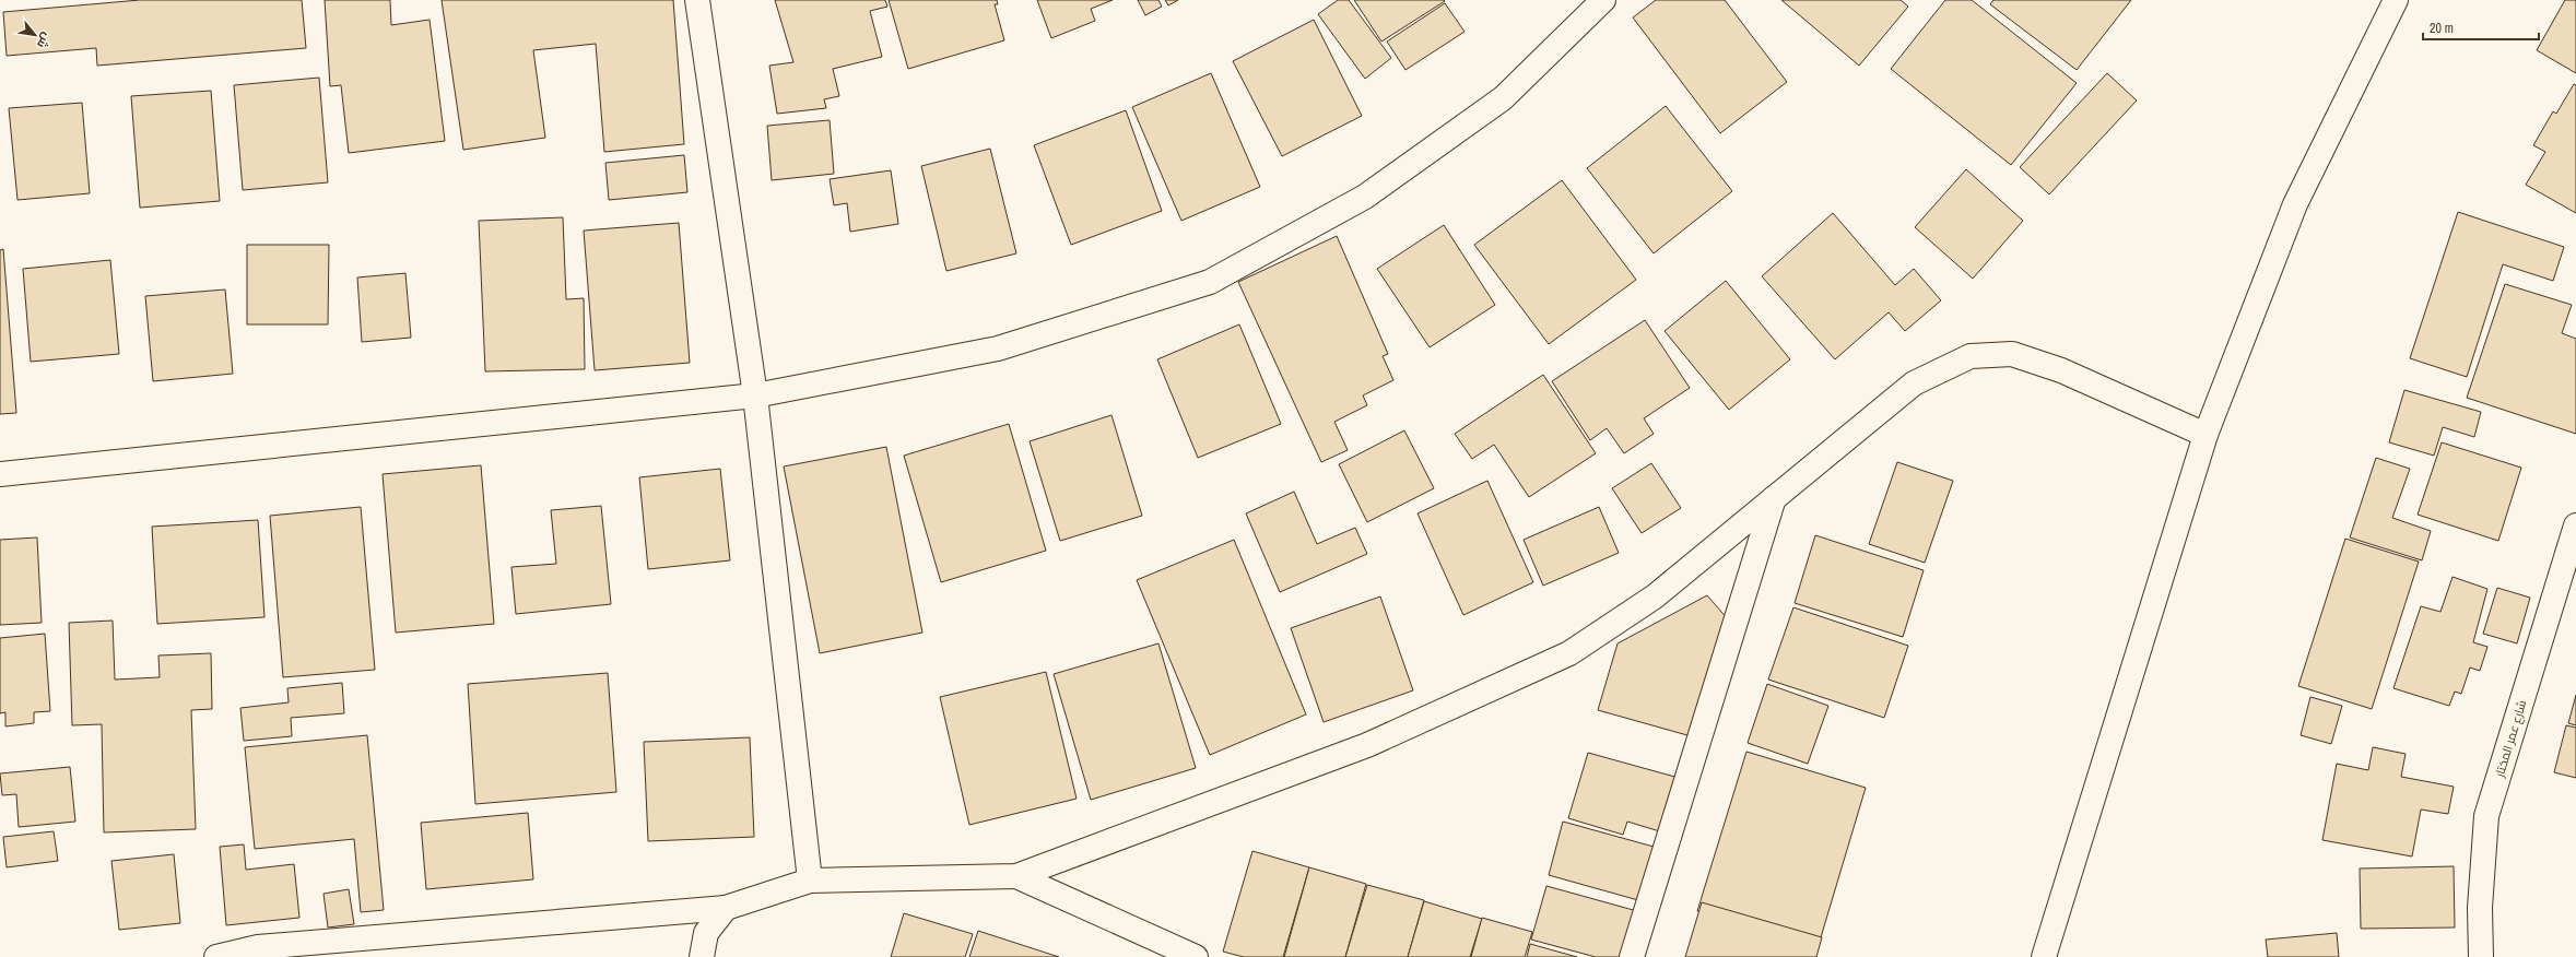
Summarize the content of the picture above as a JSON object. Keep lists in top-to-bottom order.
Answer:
{
  "streets": {
    "street": ["شارع عمر المختار"]
  },
  "scale_bar": "20 m",
  "north": "bottom right"
}
